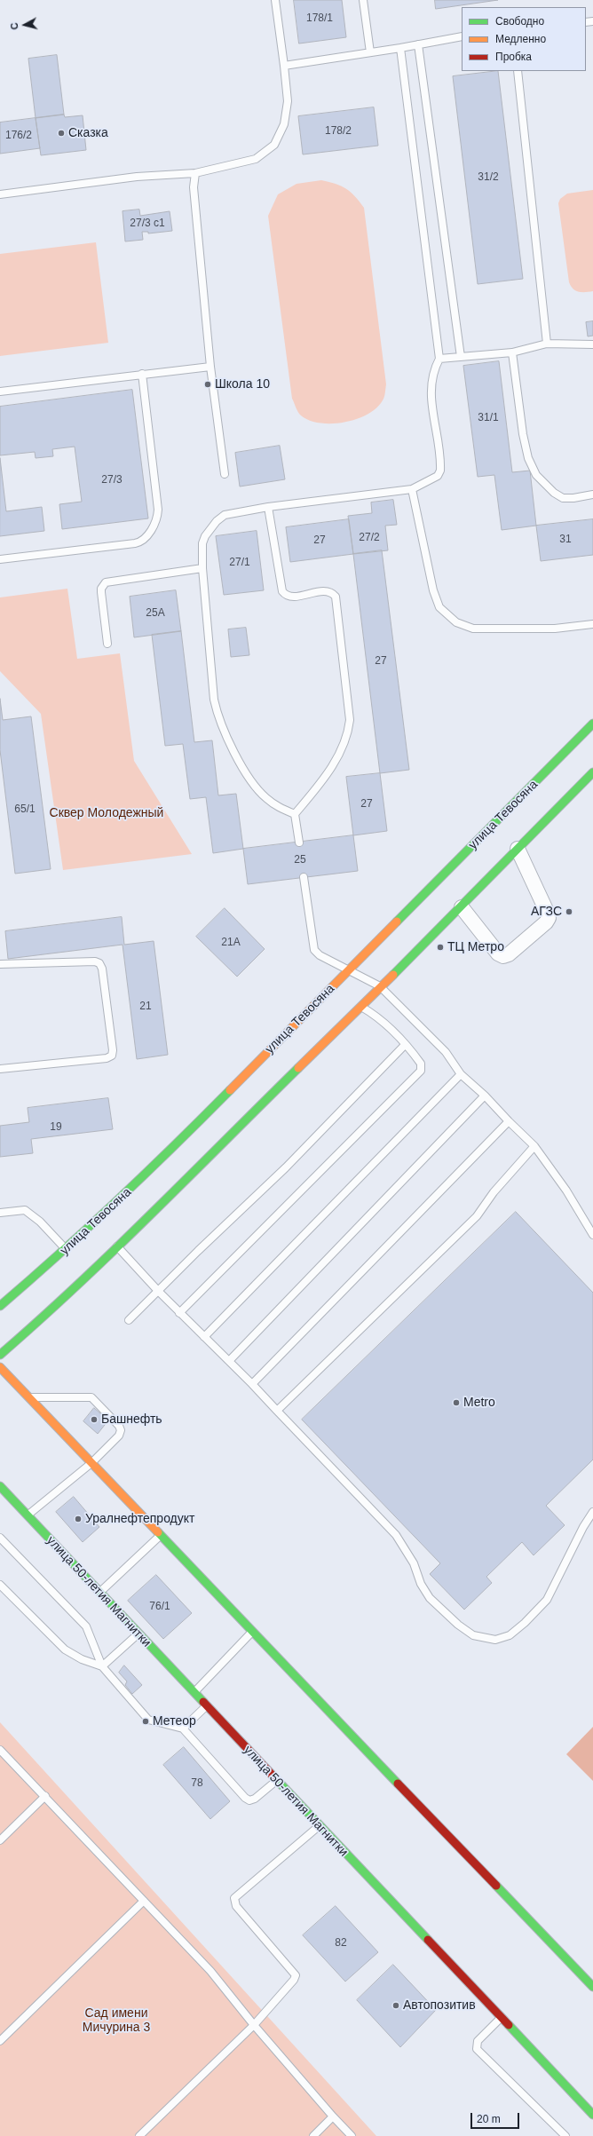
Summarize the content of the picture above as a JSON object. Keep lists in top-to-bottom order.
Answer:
{
  "streets": {
    "main road": ["улица Тевосяна", "улица 50-летия Магнитки"]
  },
  "parks": ["Сквер Молодежный", "Сад имени Мичурина 3"],
  "places": [
    "Сказка",
    "Школа 10",
    "АГЗС",
    "ТЦ Метро",
    "Metro",
    "Башнефть",
    "Уралнефтепродукт",
    "Метеор",
    "Автопозитив"
  ],
  "house_numbers": [
    "178/1",
    "178/2",
    "176/2",
    "31/2",
    "27/3 с1",
    "31/1",
    "27/3",
    "27/2",
    "31",
    "27",
    "27/1",
    "25А",
    "27",
    "27",
    "65/1",
    "25",
    "21А",
    "21",
    "19",
    "76/1",
    "78",
    "82"
  ],
  "legend": ["Свободно", "Медленно", "Пробка"],
  "scale_bar": "20 m",
  "north": "left"
}
